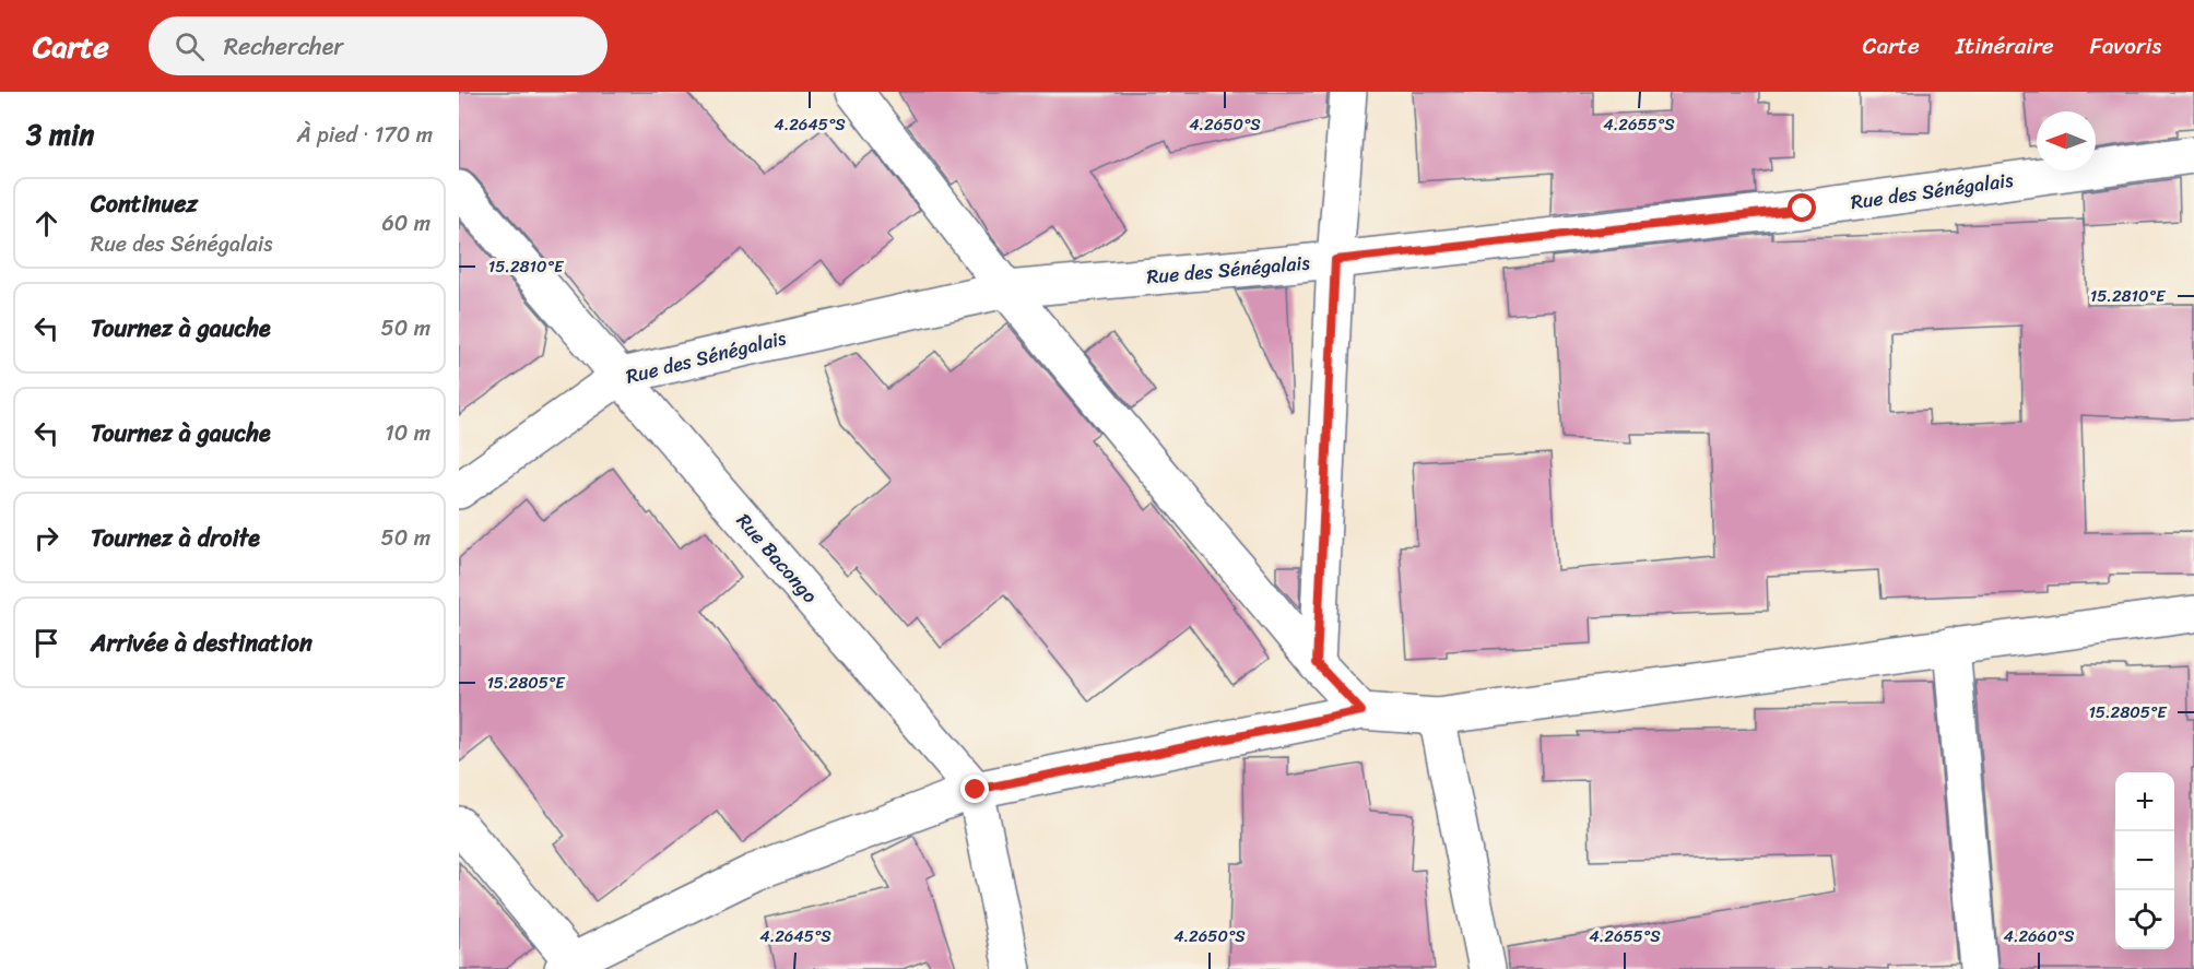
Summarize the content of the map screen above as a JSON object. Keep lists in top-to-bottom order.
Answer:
{
  "streets": {
    "street": ["Rue des Sénégalais", "Rue Bacongo"]
  },
  "crossings": [
    ["Rue des Sénégalais", "Rue Bacongo"]
  ],
  "north": "left",
  "page": {
    "header": "Carte",
    "search": "Rechercher",
    "nav": ["Carte", "Itinéraire", "Favoris"],
    "heading": ["3 min", "À pied · 170 m"],
    "list": [
      ["Continuez", "Rue des Sénégalais", "60 m"],
      ["Tournez à gauche", "50 m"],
      ["Tournez à gauche", "10 m"],
      ["Tournez à droite", "50 m"],
      "Arrivée à destination"
    ],
    "map_buttons": ["+", "−"]
  },
  "coordinates": [
    "4.2645°S",
    "4.2650°S",
    "4.2655°S",
    "15.2810°E",
    "15.2805°E",
    "4.2660°S"
  ]
}
